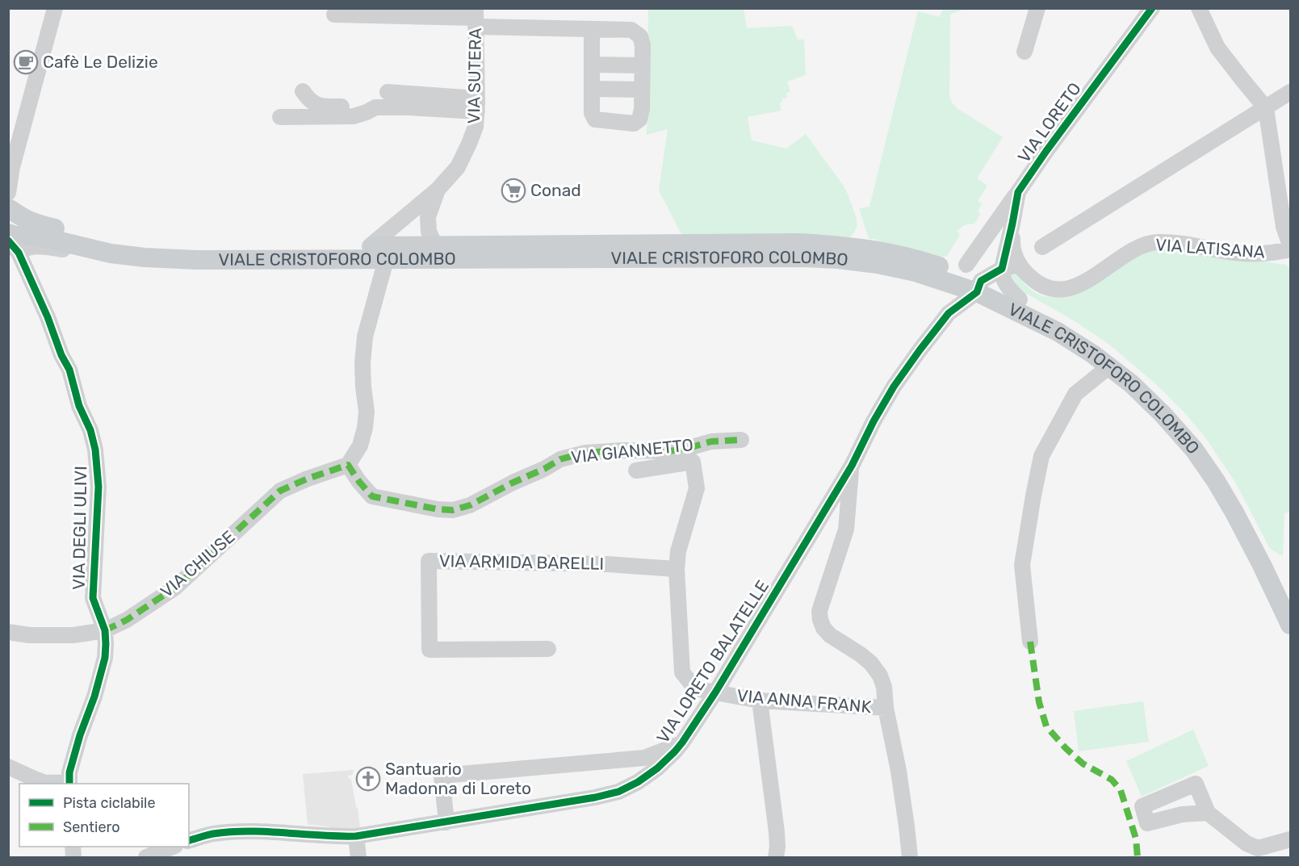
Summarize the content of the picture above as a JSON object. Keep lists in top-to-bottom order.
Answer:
{
  "streets": {
    "main road": ["VIALE CRISTOFORO COLOMBO"],
    "street": [
      "VIA SUTERA",
      "VIA LORETO",
      "VIA LATISANA",
      "VIA GIANNETTO",
      "VIA DEGLI ULIVI",
      "VIA ARMIDA BARELLI",
      "VIA CHIUSE",
      "VIA LORETO BALATELLE",
      "VIA ANNA FRANK"
    ]
  },
  "crossings": [
    ["VIA LORETO", "VIA LATISANA"],
    ["VIA LORETO", "VIA LORETO BALATELLE"],
    ["VIALE CRISTOFORO COLOMBO", "VIA DEGLI ULIVI"],
    ["VIALE CRISTOFORO COLOMBO", "VIA LORETO BALATELLE"],
    ["VIA GIANNETTO", "VIA CHIUSE"],
    ["VIA GIANNETTO", "VIA ANNA FRANK"],
    ["VIA DEGLI ULIVI", "VIA CHIUSE"],
    ["VIA ARMIDA BARELLI", "VIA ANNA FRANK"],
    ["VIA LORETO BALATELLE", "VIA ANNA FRANK"]
  ],
  "places": {
    "cafe": ["Cafè Le Delizie"],
    "supermarket": ["Conad"],
    "church": ["Santuario Madonna di Loreto"]
  },
  "legend": ["Pista ciclabile", "Sentiero"]
}
